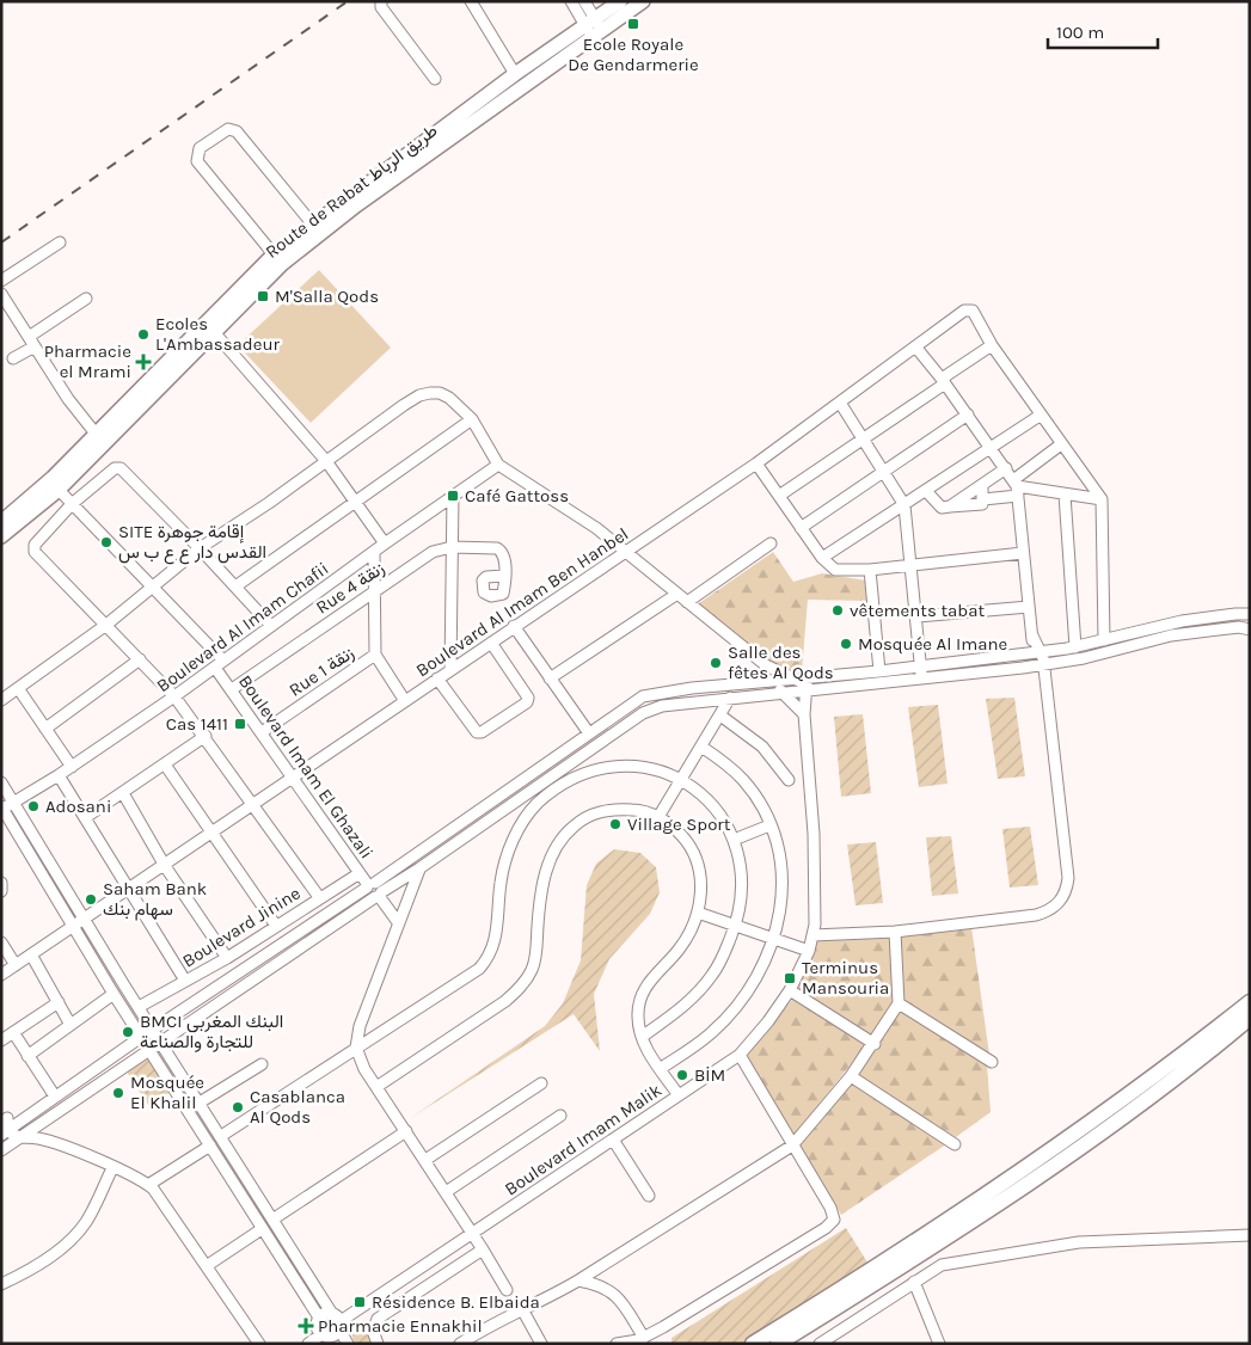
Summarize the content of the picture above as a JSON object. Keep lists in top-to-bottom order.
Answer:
{
  "streets": {
    "main road": ["Route de Rabat طريق الرباط"],
    "street": [
      "Rue 4 زنقة",
      "Boulevard Al Imam Ben Hanbel",
      "Boulevard Al Imam Chafii",
      "Rue 1 زنقة",
      "Boulevard Imam El Ghazali",
      "Boulevard Jinine",
      "Boulevard Imam Malik"
    ]
  },
  "crossings": [
    ["Route de Rabat طريق الرباط", "Boulevard Imam El Ghazali"],
    ["Rue 4 زنقة", "Rue 1 زنقة"],
    ["Rue 4 زنقة", "Boulevard Imam El Ghazali"],
    ["Boulevard Al Imam Ben Hanbel", "Boulevard Imam El Ghazali"],
    ["Boulevard Al Imam Chafii", "Rue 1 زنقة"],
    ["Boulevard Al Imam Chafii", "Boulevard Imam El Ghazali"],
    ["Rue 1 زنقة", "Boulevard Imam El Ghazali"],
    ["Boulevard Imam El Ghazali", "Boulevard Jinine"]
  ],
  "places": {
    "transit": [
      "Ecole Royale De Gendarmerie",
      "M'Salla Qods",
      "Café Gattoss",
      "Cas 1411",
      "Terminus Mansouria",
      "Résidence B. Elbaida"
    ],
    "other": [
      "Ecoles L'Ambassadeur",
      "SITE إقامة جوهرة القدس دار ع ع ب س",
      "vêtements tabat",
      "Mosquée Al Imane",
      "Salle des fêtes Al Qods",
      "Adosani",
      "Village Sport",
      "Saham Bank سهام بنك",
      "BMCI البنك المغربي للتجارة والصناعة",
      "BİM",
      "Mosquée El Khalil",
      "Casablanca Al Qods"
    ],
    "health": ["Pharmacie el Mrami", "Pharmacie Ennakhil"]
  },
  "scale_bar": "100 m"
}
